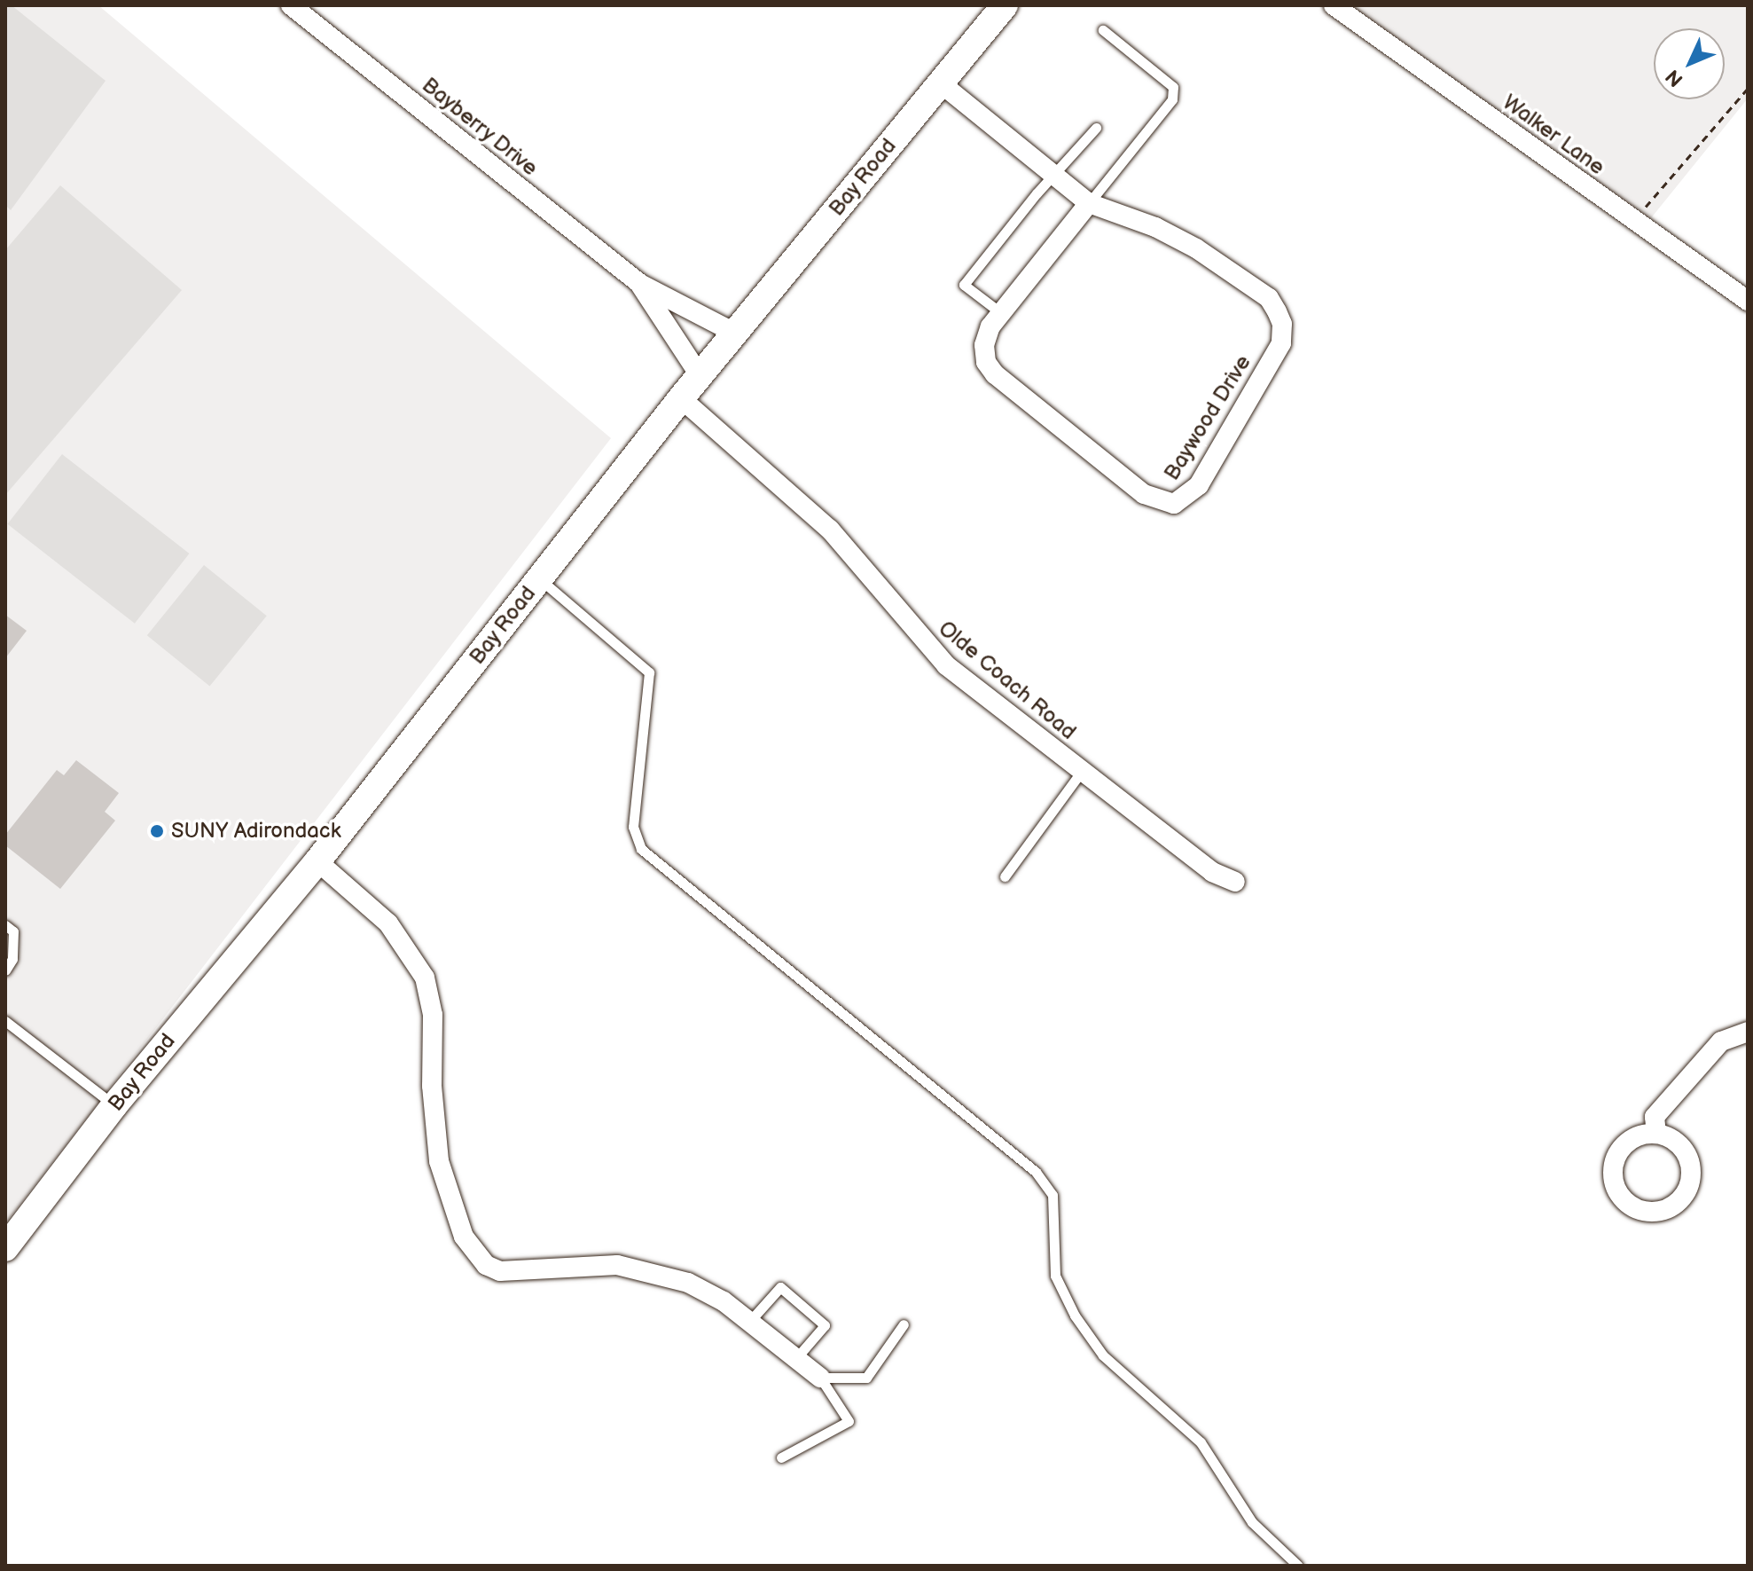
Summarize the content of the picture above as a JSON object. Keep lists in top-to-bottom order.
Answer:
{
  "streets": {
    "street": [
      "Bayberry Drive",
      "Walker Lane",
      "Bay Road",
      "Baywood Drive",
      "Olde Coach Road"
    ]
  },
  "crossings": [
    ["Bayberry Drive", "Bay Road"],
    ["Bay Road", "Baywood Drive"],
    ["Bay Road", "Olde Coach Road"]
  ],
  "places": ["SUNY Adirondack"],
  "north": "bottom left"
}
